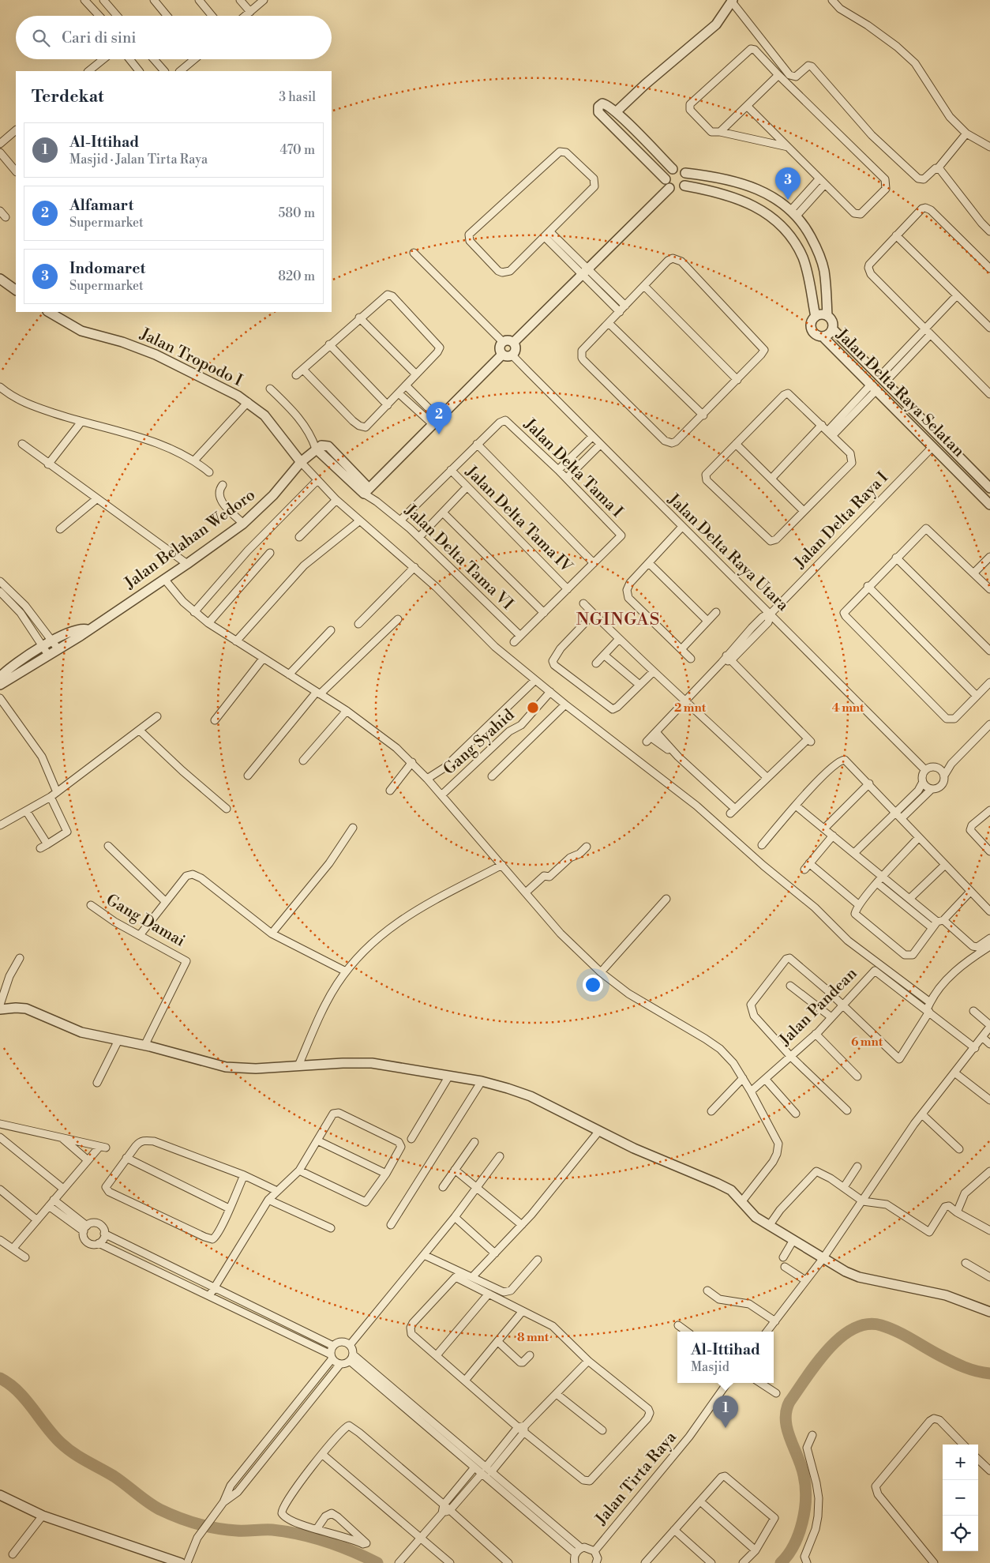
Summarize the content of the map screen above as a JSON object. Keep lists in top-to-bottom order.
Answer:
{
  "streets": {
    "street": [
      "Jalan Tropodo I",
      "Jalan Delta Raya Selatan",
      "Jalan Delta Tama I",
      "Jalan Delta Tama IV",
      "Jalan Delta Raya I",
      "Jalan Belahan Wedoro",
      "Jalan Delta Raya Utara",
      "Jalan Delta Tama VI",
      "Gang Syahid",
      "Gang Damai",
      "Jalan Pandean",
      "Jalan Tirta Raya"
    ]
  },
  "crossings": [
    ["Jalan Tropodo I", "Jalan Belahan Wedoro"],
    ["Jalan Delta Raya Selatan", "Jalan Delta Raya I"],
    ["Jalan Delta Raya I", "Jalan Delta Raya Utara"]
  ],
  "districts": ["NGINGAS"],
  "page": {
    "search": "Cari di sini",
    "heading": ["Terdekat", "3 hasil"],
    "list": [
      {
        "mark": "1",
        "name": "Al-Ittihad",
        "note": "Masjid · Jalan Tirta Raya",
        "value": "470 m"
      },
      {
        "mark": "2",
        "name": "Alfamart",
        "note": "Supermarket",
        "value": "580 m"
      },
      {
        "mark": "3",
        "name": "Indomaret",
        "note": "Supermarket",
        "value": "820 m"
      }
    ],
    "pins": ["3", "2", "1"],
    "popup": ["Al-Ittihad", "Masjid"],
    "map_buttons": ["+", "−"]
  },
  "rings": [
    "2 mnt",
    "4 mnt",
    "6 mnt",
    "8 mnt"
  ]
}
